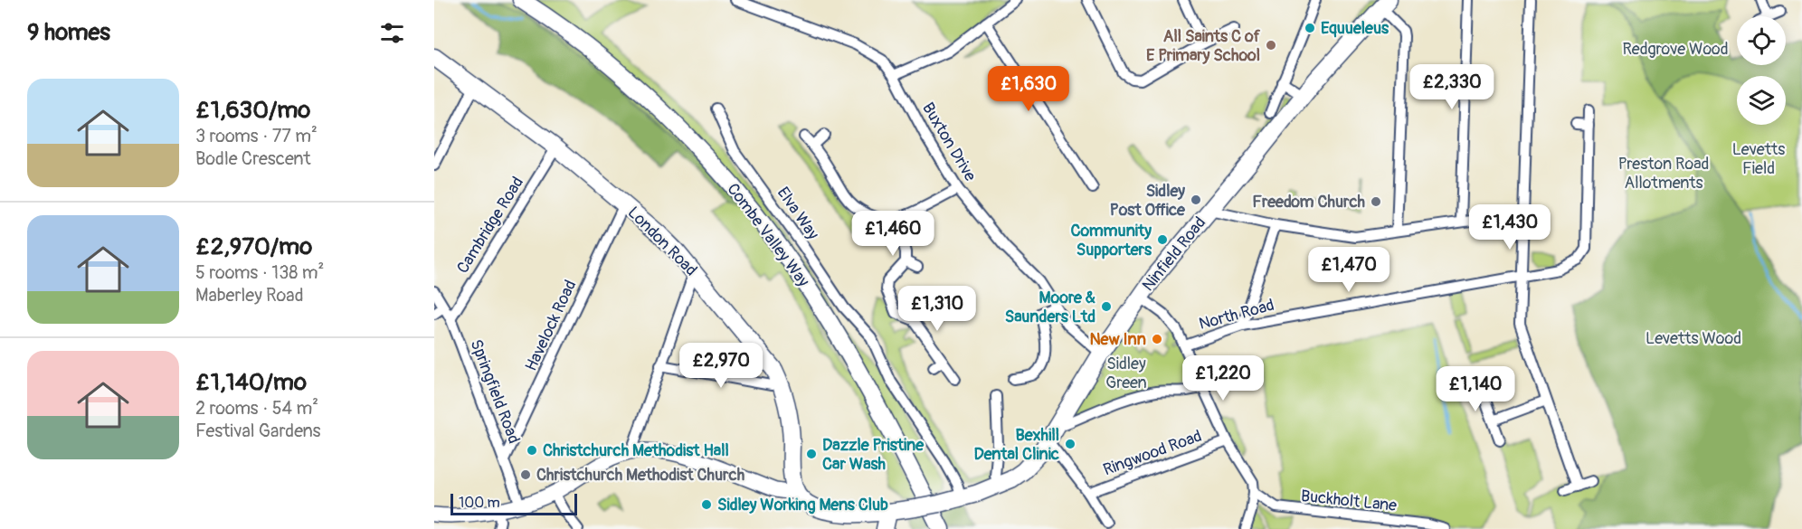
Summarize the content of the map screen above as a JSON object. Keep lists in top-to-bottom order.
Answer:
{
  "streets": {
    "main road": ["Combe Valley Way", "London Road", "Ninfield Road"],
    "street": [
      "Buxton Drive",
      "Elva Way",
      "Cambridge Road",
      "North Road",
      "Havelock Road",
      "Springfield Road",
      "Ringwood Road",
      "Buckholt Lane"
    ]
  },
  "crossings": [
    ["Buxton Drive", "Ninfield Road"],
    ["Elva Way", "Ninfield Road"],
    ["Cambridge Road", "London Road"],
    ["Cambridge Road", "Springfield Road"],
    ["London Road", "Ninfield Road"],
    ["London Road", "Havelock Road"],
    ["Havelock Road", "Springfield Road"]
  ],
  "parks": [
    "Redgrove Wood",
    "Levetts Field",
    "Preston Road Allotments",
    "Levetts Wood",
    "Sidley Green"
  ],
  "places": [
    "Equueleus",
    "All Saints C of E Primary School",
    "Sidley Post Office",
    "Freedom Church",
    "Community Supporters",
    "Moore & Saunders Ltd",
    "New Inn",
    "Bexhill Dental Clinic",
    "Christchurch Methodist Hall",
    "Dazzle Pristine Car Wash",
    "Christchurch Methodist Church",
    "Sidley Working Mens Club"
  ],
  "scale_bar": "100 m",
  "page": {
    "heading": "9 homes",
    "price": [
      "£2,330",
      "£1,630",
      "£1,430",
      "£1,460",
      "£1,470",
      "£1,310",
      "£2,970",
      "£1,220",
      "£1,140"
    ],
    "list": [
      {
        "name": "£1,630/mo",
        "note": "3 rooms · 77 m² · Bodle Crescent"
      },
      {
        "name": "£2,970/mo",
        "note": "5 rooms · 138 m² · Maberley Road"
      },
      {
        "name": "£1,140/mo",
        "note": "2 rooms · 54 m² · Festival Gardens"
      }
    ],
    "scale": "100 m"
  }
}
